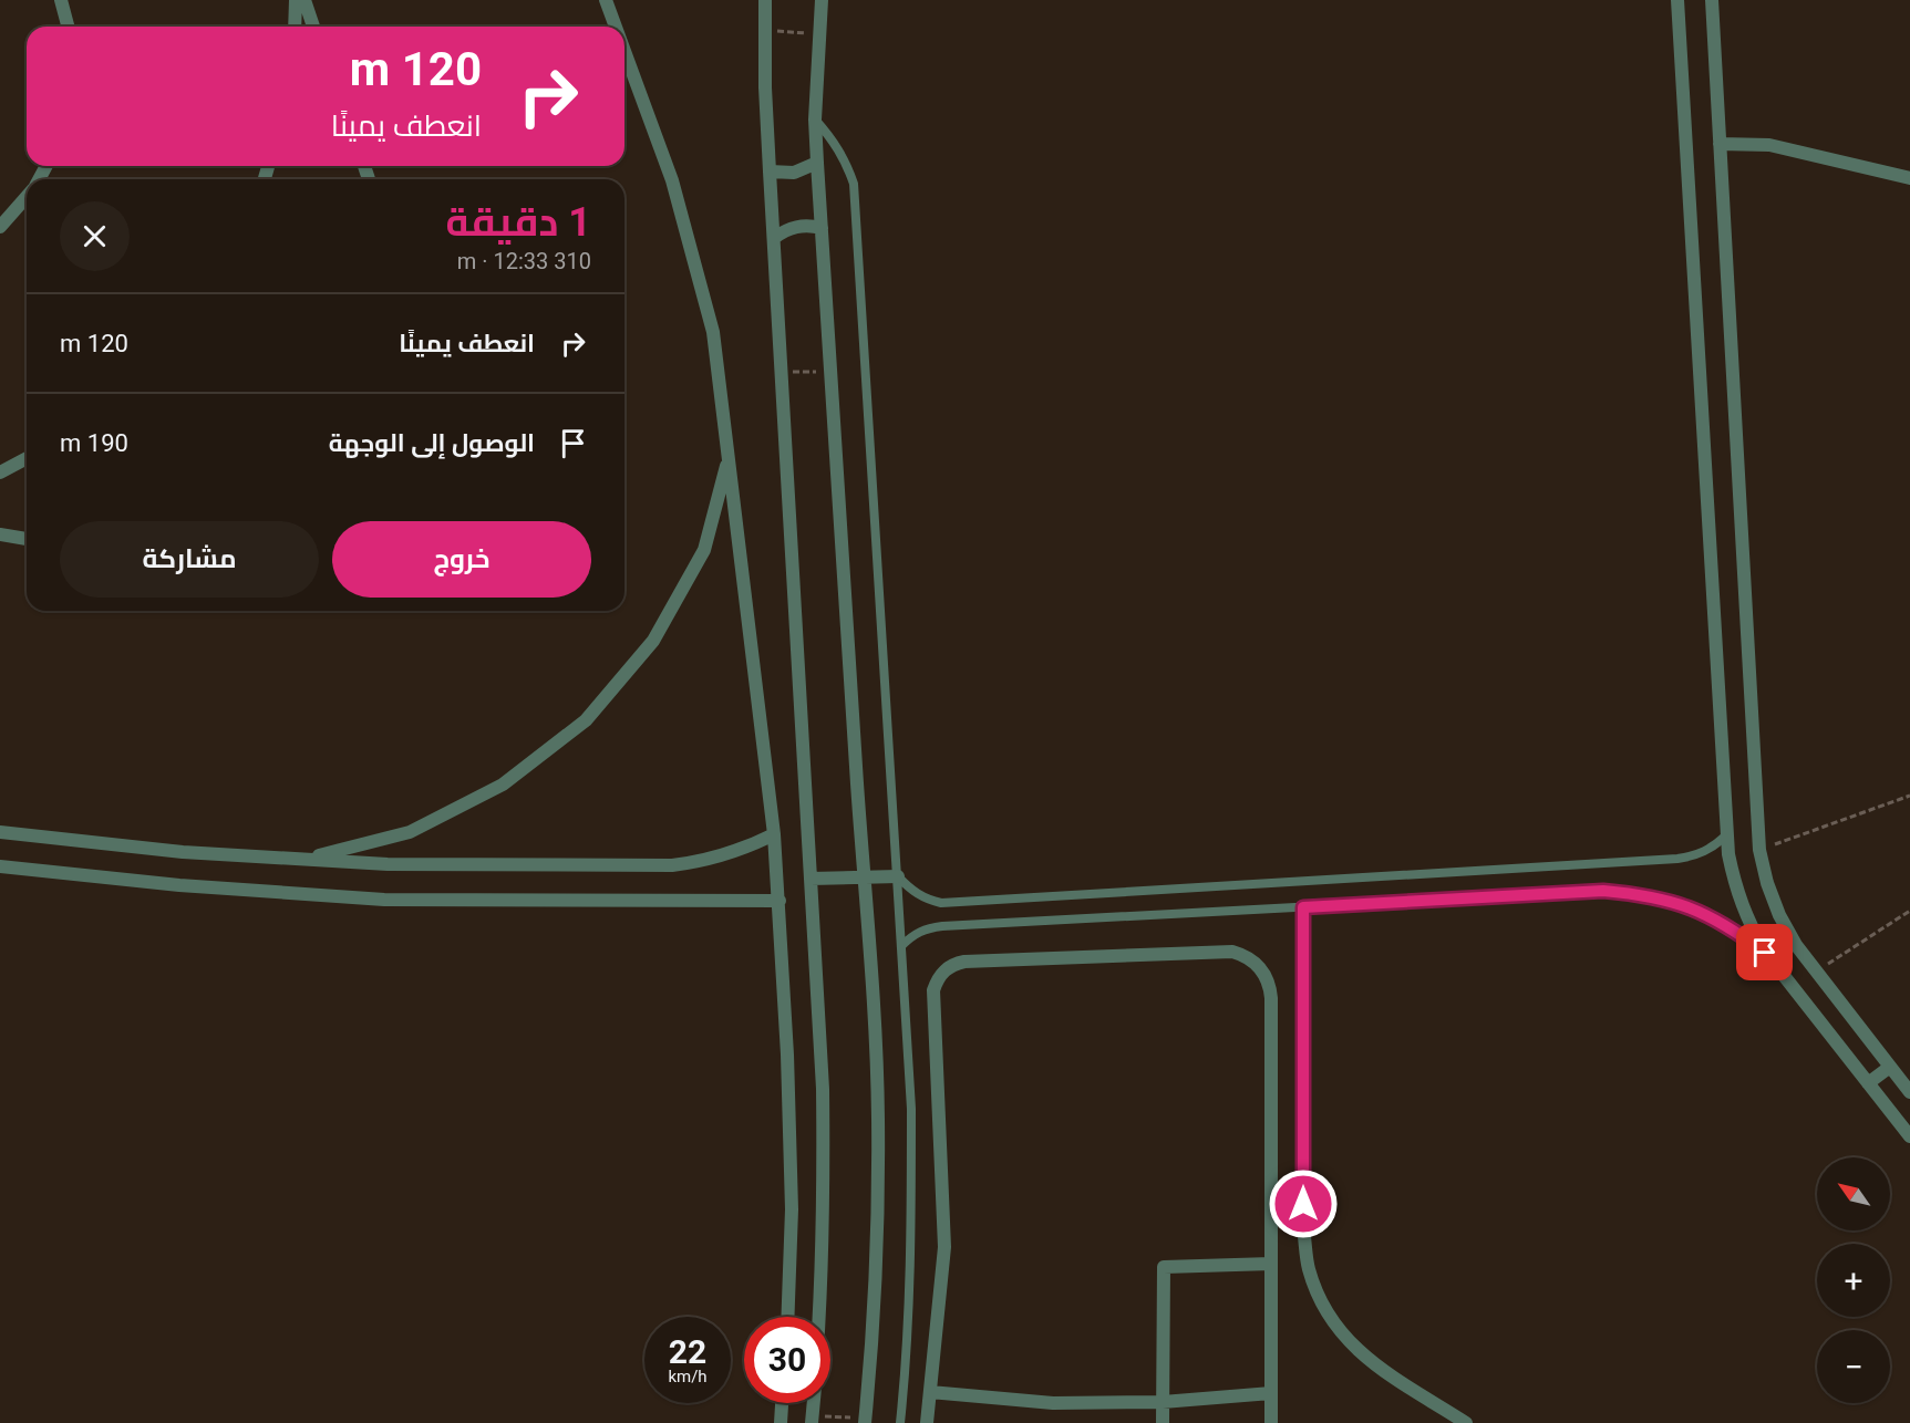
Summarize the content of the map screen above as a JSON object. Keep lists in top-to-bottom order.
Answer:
{
  "north": "top left",
  "page": {
    "turn": ["120 m", "انعطف يمينًا"],
    "heading": ["1 دقيقة", "310 m · 12:33"],
    "list": [
      {
        "name": "انعطف يمينًا",
        "value": "120 m"
      },
      {
        "name": "الوصول إلى الوجهة",
        "value": "190 m"
      }
    ],
    "buttons": ["خروج", "مشاركة"],
    "map_buttons": ["+", "−"],
    "speed": "22 km/h",
    "limit": "30"
  }
}
